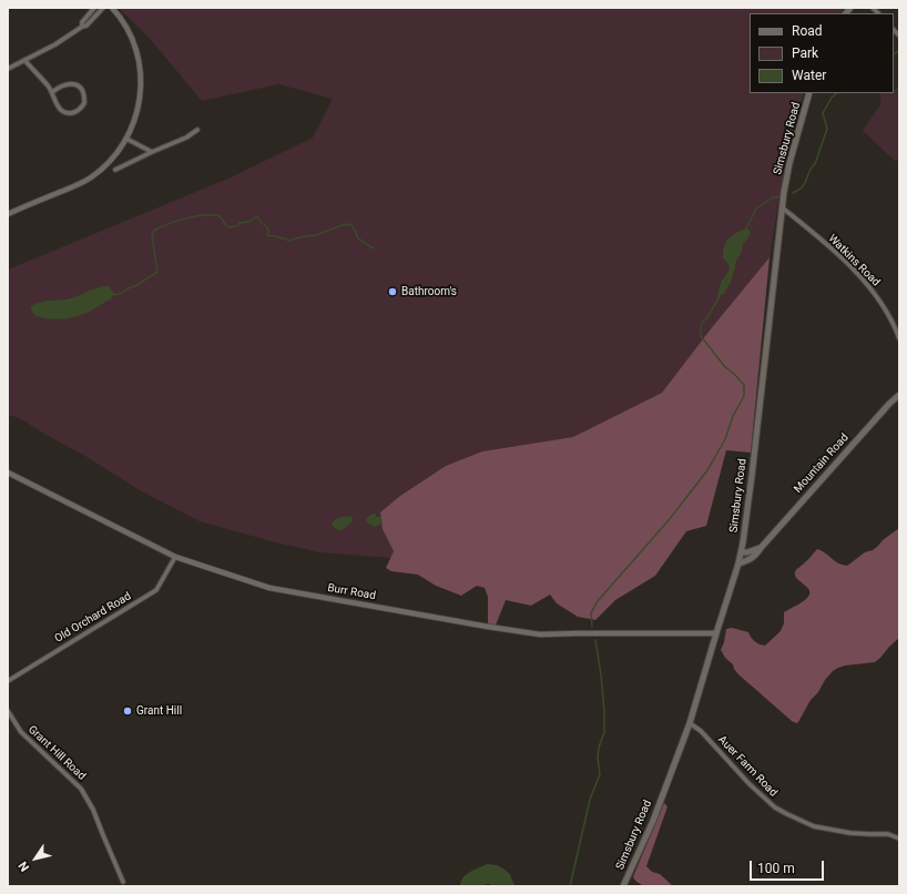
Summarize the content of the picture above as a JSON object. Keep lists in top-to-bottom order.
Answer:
{
  "streets": {
    "main road": ["Simsbury Road", "Mountain Road"],
    "street": [
      "Watkins Road",
      "Burr Road",
      "Old Orchard Road",
      "Grant Hill Road",
      "Auer Farm Road"
    ]
  },
  "crossings": [
    ["Simsbury Road", "Watkins Road"],
    ["Simsbury Road", "Mountain Road"],
    ["Simsbury Road", "Burr Road"],
    ["Simsbury Road", "Auer Farm Road"],
    ["Burr Road", "Old Orchard Road"]
  ],
  "places": ["Bathroom's", "Grant Hill"],
  "legend": ["Road", "Park", "Water"],
  "scale_bar": "100 m",
  "north": "bottom left"
}
